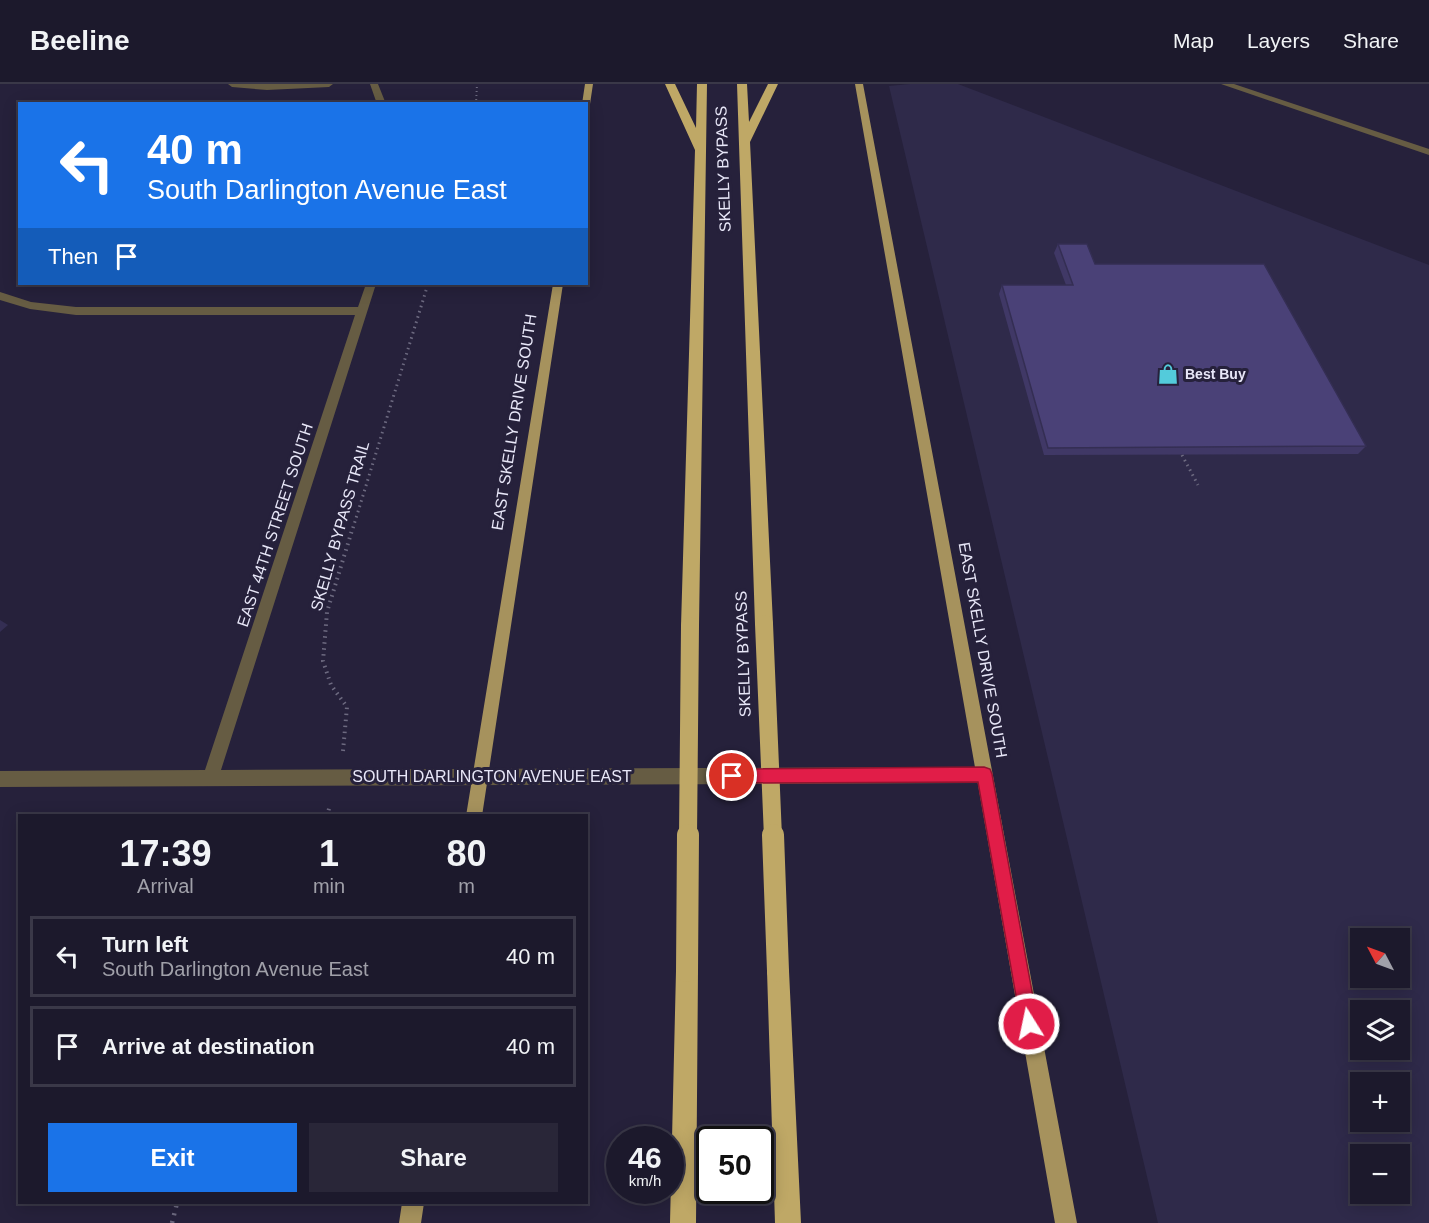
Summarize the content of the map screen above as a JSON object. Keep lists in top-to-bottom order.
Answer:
{
  "streets": {
    "highway": ["SKELLY BYPASS"],
    "main road": ["EAST SKELLY DRIVE SOUTH"],
    "street": ["EAST 44TH STREET SOUTH", "SOUTH DARLINGTON AVENUE EAST"],
    "path": ["SKELLY BYPASS TRAIL"]
  },
  "crossings": [
    ["EAST SKELLY DRIVE SOUTH", "SOUTH DARLINGTON AVENUE EAST"],
    ["EAST 44TH STREET SOUTH", "SOUTH DARLINGTON AVENUE EAST"],
    ["SKELLY BYPASS TRAIL", "SOUTH DARLINGTON AVENUE EAST"]
  ],
  "places": {
    "shop": ["Best Buy"]
  },
  "north": "top left",
  "page": {
    "header": "Beeline",
    "nav": ["Map", "Layers", "Share"],
    "turn": ["40 m", "South Darlington Avenue East"],
    "then": "Then",
    "eta": [
      "17:39",
      "Arrival",
      "1",
      "min",
      "80",
      "m"
    ],
    "list": [
      {
        "name": "Turn left",
        "note": "South Darlington Avenue East",
        "value": "40 m"
      },
      {
        "name": "Arrive at destination",
        "value": "40 m"
      }
    ],
    "map_buttons": ["+", "−"],
    "buttons": ["Exit", "Share"],
    "speed": "46 km/h",
    "limit": "50"
  }
}
